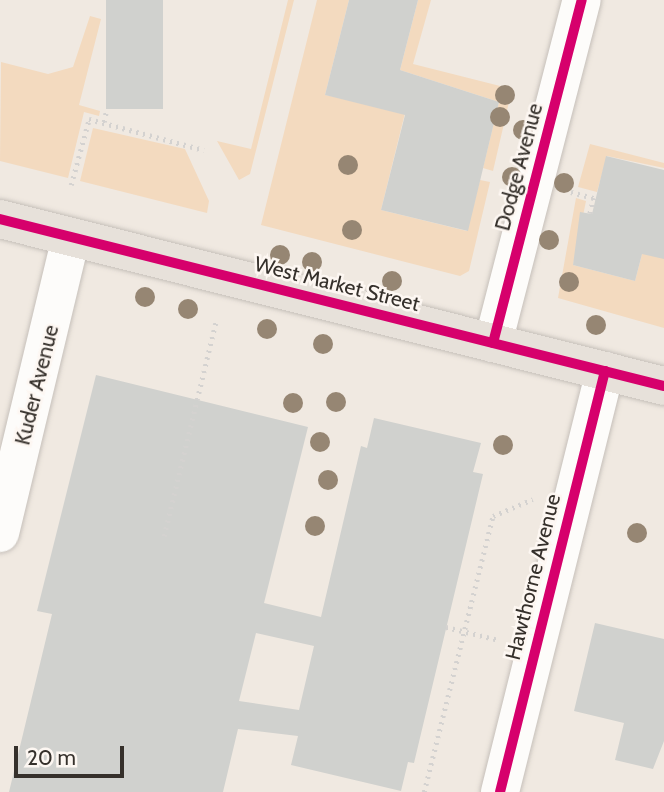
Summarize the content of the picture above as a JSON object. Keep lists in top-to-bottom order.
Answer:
{
  "streets": {
    "main road": ["West Market Street"],
    "street": ["Dodge Avenue", "Kuder Avenue", "Hawthorne Avenue"]
  },
  "crossings": [
    ["Dodge Avenue", "West Market Street"],
    ["West Market Street", "Kuder Avenue"],
    ["West Market Street", "Hawthorne Avenue"]
  ],
  "scale_bar": "20 m"
}
